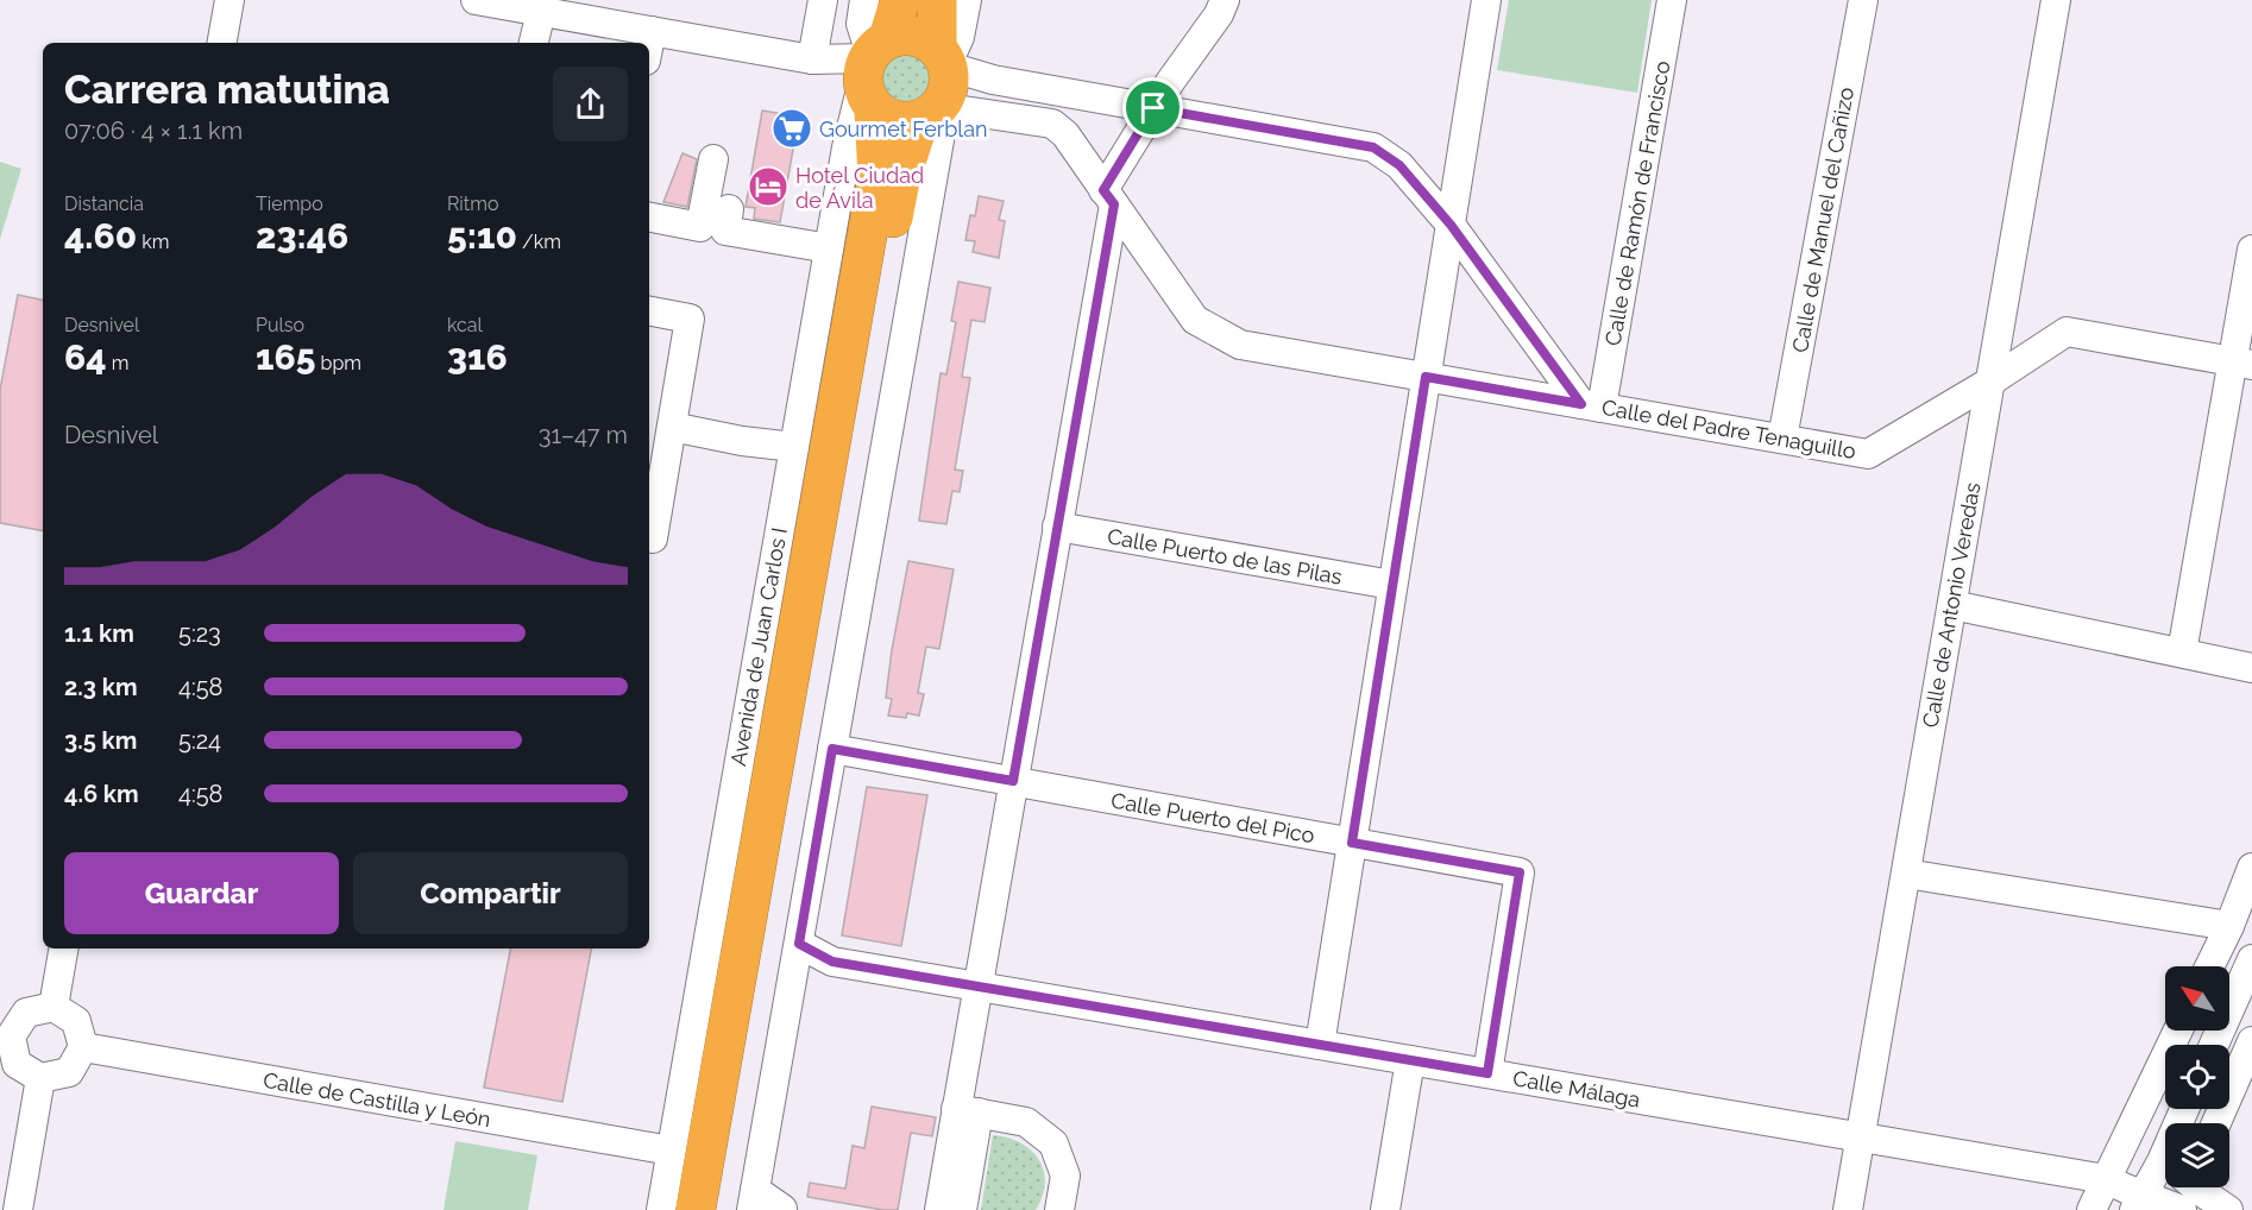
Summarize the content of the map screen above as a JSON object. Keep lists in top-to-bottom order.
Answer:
{
  "streets": {
    "highway": ["Avenida de Juan Carlos I"],
    "street": [
      "Calle de Ramón de Francisco",
      "Calle de Manuel del Cañizo",
      "Calle del Padre Tenaguillo",
      "Calle Puerto de las Pilas",
      "Calle de Antonio Veredas",
      "Calle Puerto del Pico",
      "Calle Málaga",
      "Calle de Castilla y León"
    ]
  },
  "crossings": [
    ["Calle de Ramón de Francisco", "Calle del Padre Tenaguillo"],
    ["Calle de Manuel del Cañizo", "Calle del Padre Tenaguillo"],
    ["Calle del Padre Tenaguillo", "Calle de Antonio Veredas"],
    ["Calle del Padre Tenaguillo", "Avenida de Juan Carlos I"],
    ["Calle de Antonio Veredas", "Calle Málaga"],
    ["Avenida de Juan Carlos I", "Calle de Castilla y León"],
    ["Calle Puerto del Pico", "Calle Málaga"]
  ],
  "places": {
    "supermarket": ["Gourmet Ferblan"],
    "hotel": ["Hotel Ciudad de Ávila"]
  },
  "north": "top left",
  "page": {
    "heading": ["Carrera matutina", "07:06 · 4 × 1.1 km"],
    "stats": [
      ["Distancia", "4.60 km"],
      ["Tiempo", "23:46"],
      ["Ritmo", "5:10 /km"],
      ["Desnivel", "64 m"],
      ["Pulso", "165 bpm"],
      ["kcal", "316"]
    ],
    "chart": ["Desnivel", "31–47 m"],
    "list": [
      {
        "name": "1.1 km",
        "note": "5:23"
      },
      {
        "name": "2.3 km",
        "note": "4:58"
      },
      {
        "name": "3.5 km",
        "note": "5:24"
      },
      {
        "name": "4.6 km",
        "note": "4:58"
      }
    ],
    "buttons": ["Guardar", "Compartir"]
  }
}
